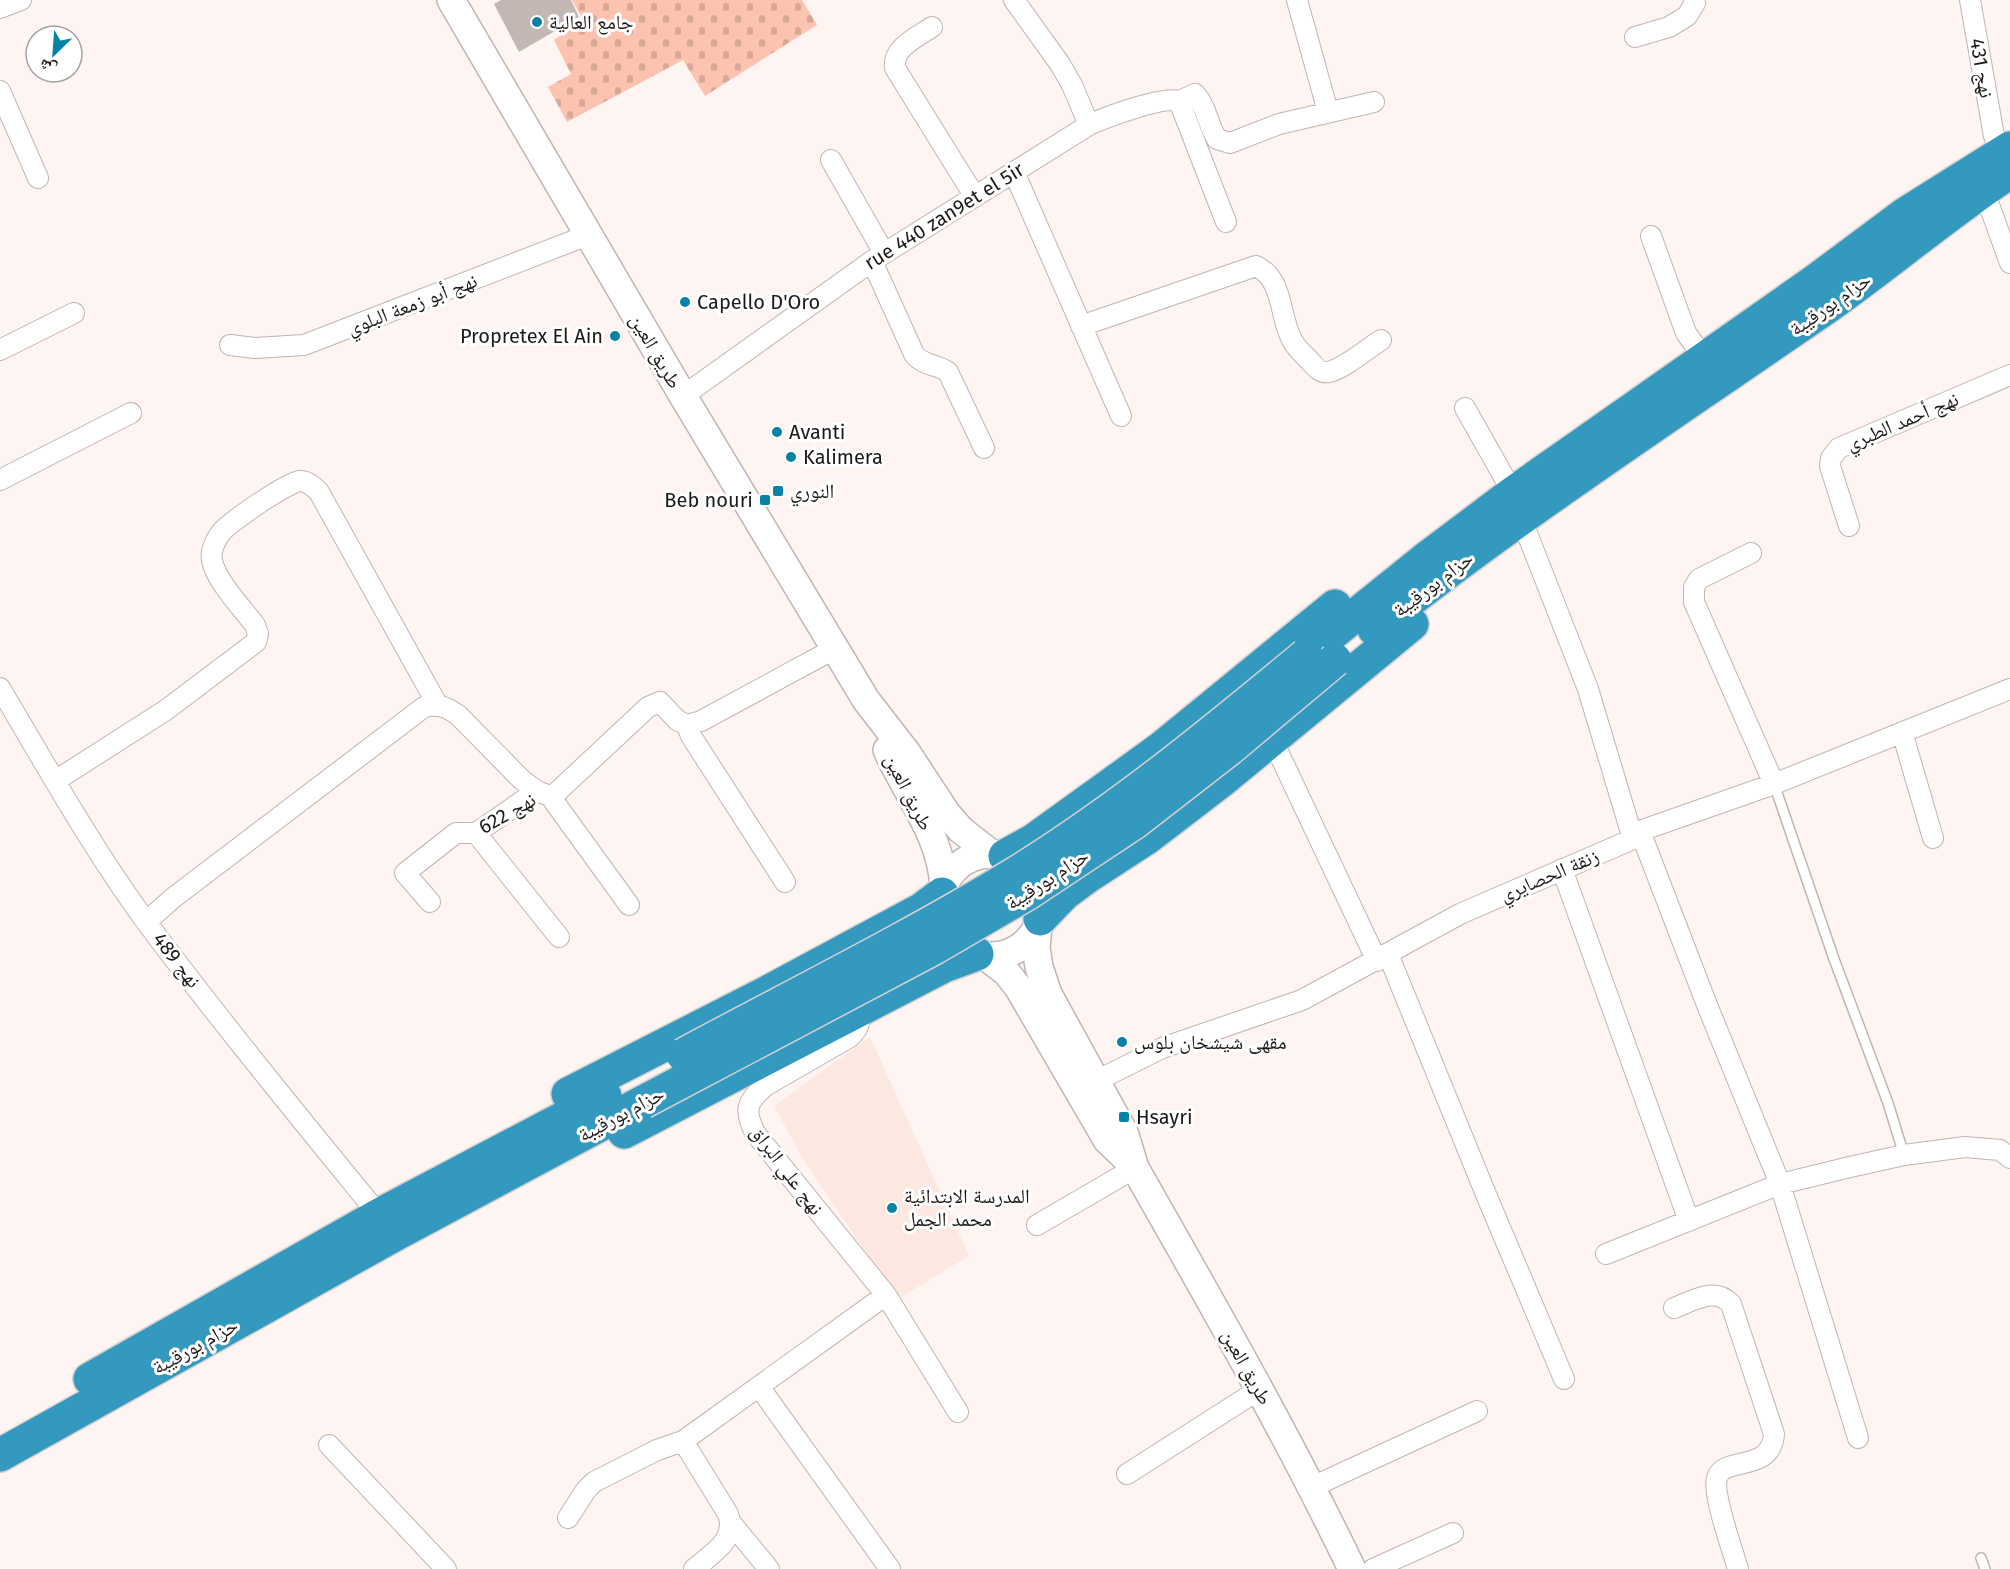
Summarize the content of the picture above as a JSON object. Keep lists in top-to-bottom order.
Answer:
{
  "streets": {
    "highway": ["حزام بورقيبة"],
    "main road": ["طريق العين"],
    "street": [
      "نهج 431",
      "rue 440 zan9et el 5ir",
      "نهج أبو زمعة البلوي",
      "نهج أحمد الطبري",
      "نهج 622",
      "زنقة الحصايري",
      "نهج 489",
      "نهج علي البراق"
    ]
  },
  "crossings": [
    ["نهج 431", "حزام بورقيبة"],
    ["rue 440 zan9et el 5ir", "طريق العين"],
    ["نهج أبو زمعة البلوي", "طريق العين"],
    ["حزام بورقيبة", "نهج 489"],
    ["طريق العين", "زنقة الحصايري"]
  ],
  "places": {
    "other": [
      "جامع العالية",
      "Capello D'Oro",
      "Propretex El Ain",
      "Avanti",
      "Kalimera",
      "مقهى شيشخان بلوس",
      "المدرسة الابتدائية محمد الجمل"
    ],
    "transit": ["النوري", "Beb nouri", "Hsayri"]
  },
  "north": "bottom left"
}
